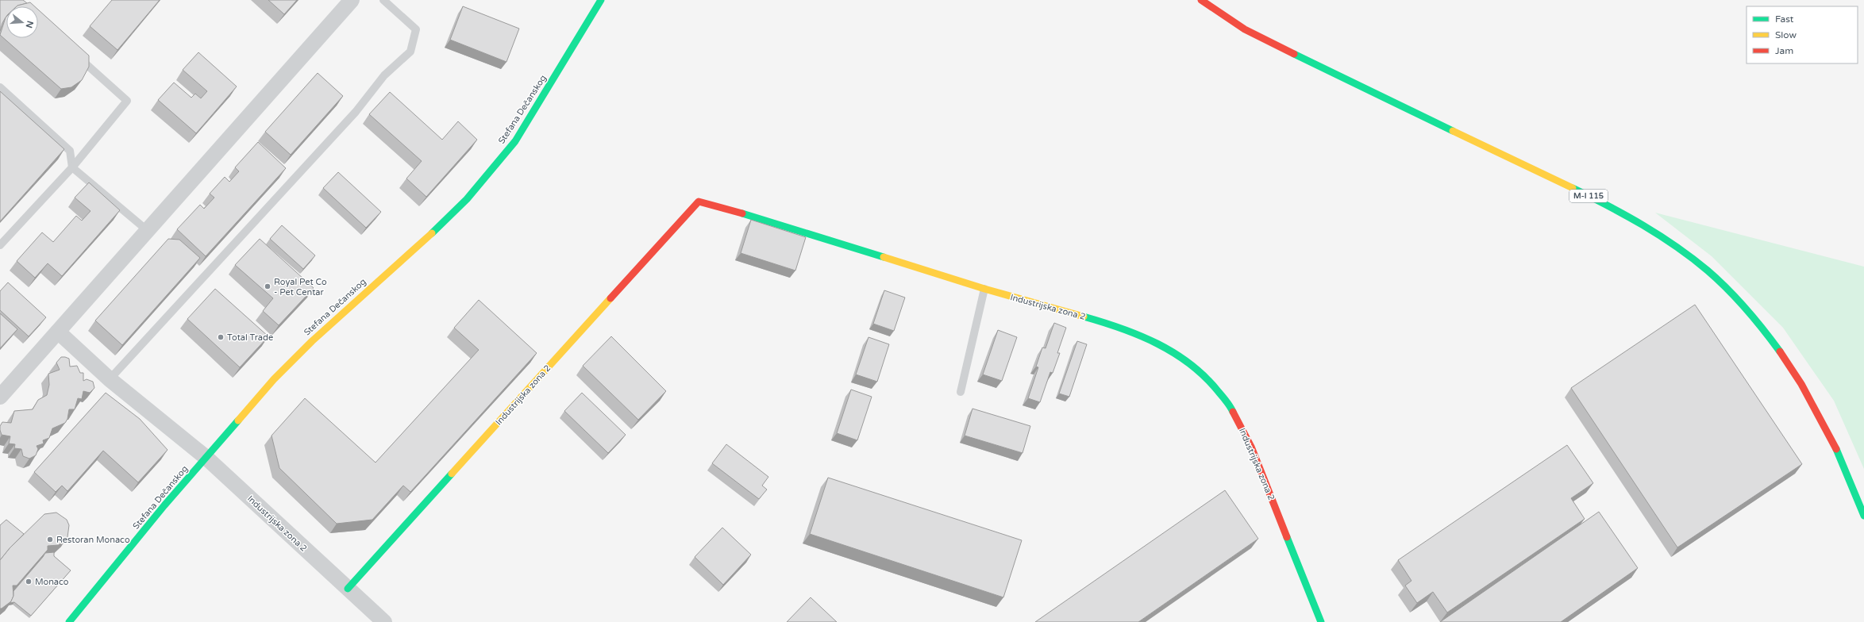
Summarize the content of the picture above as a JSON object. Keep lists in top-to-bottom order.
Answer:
{
  "streets": {
    "main road": ["Stefana Dečanskog", "M-I 115", "Industrijska zona 2"]
  },
  "crossings": [
    ["Stefana Dečanskog", "Industrijska zona 2"]
  ],
  "places": [
    "Royal Pet Co - Pet Centar",
    "Total Trade",
    "Restoran Monaco",
    "Monaco"
  ],
  "legend": ["Fast", "Slow", "Jam"],
  "north": "right"
}
